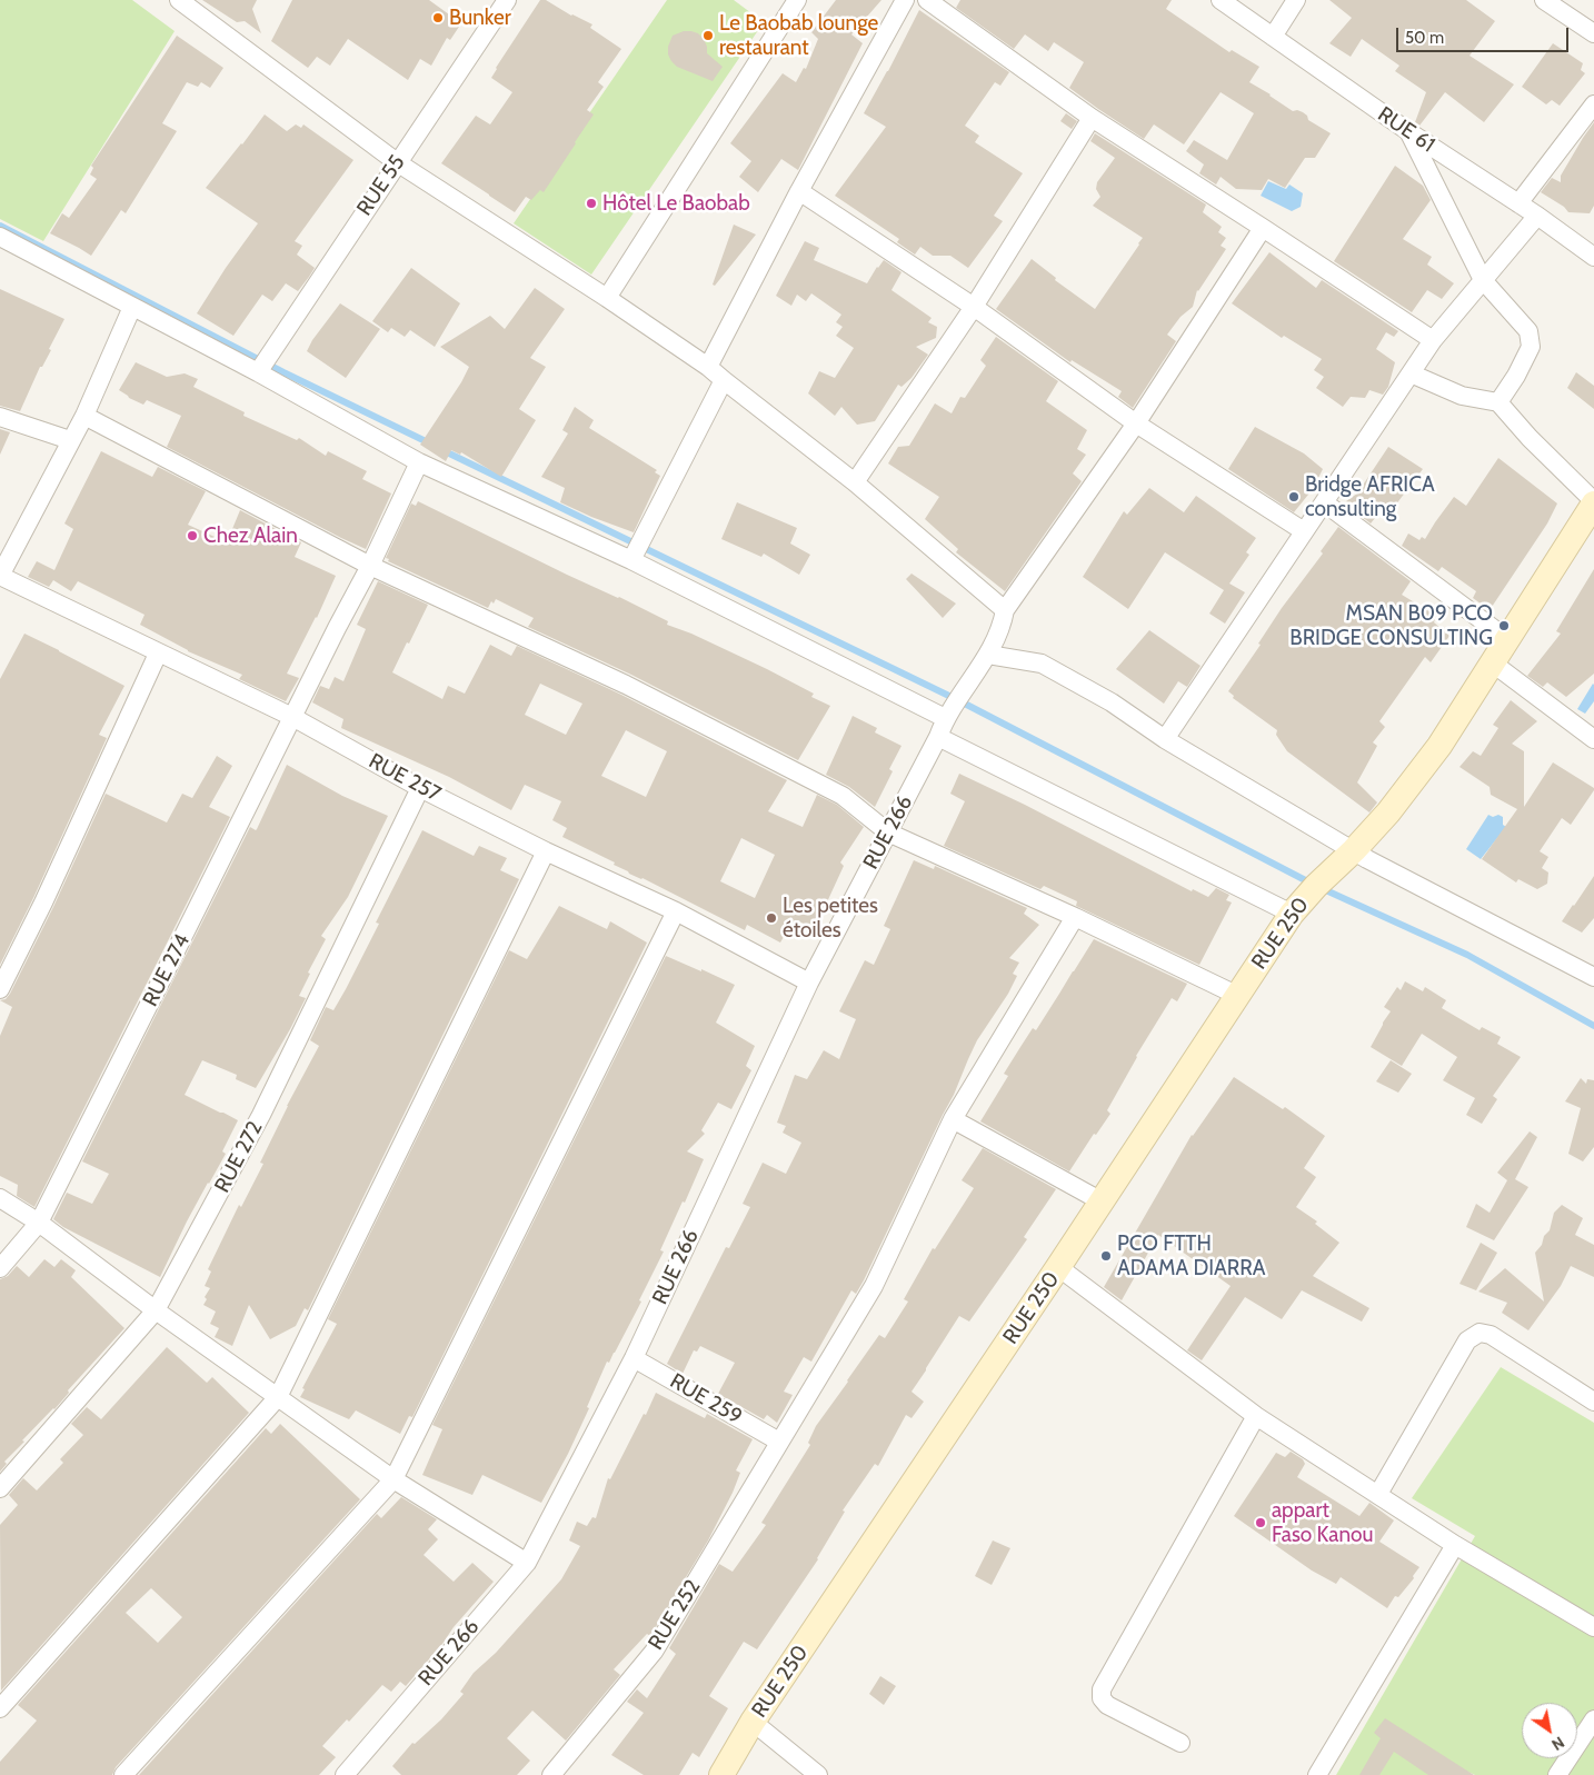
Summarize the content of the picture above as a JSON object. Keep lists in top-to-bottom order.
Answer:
{
  "streets": {
    "street": [
      "RUE 61",
      "RUE 55",
      "RUE 257",
      "RUE 266",
      "RUE 250",
      "RUE 274",
      "RUE 272",
      "RUE 259",
      "RUE 252"
    ]
  },
  "crossings": [
    ["RUE 257", "RUE 266"],
    ["RUE 257", "RUE 274"],
    ["RUE 257", "RUE 272"],
    ["RUE 266", "RUE 259"],
    ["RUE 259", "RUE 252"]
  ],
  "places": [
    "Bunker",
    "Le Baobab lounge restaurant",
    "Hôtel Le Baobab",
    "Bridge AFRICA consulting",
    "Chez Alain",
    "MSAN B09 PCO BRIDGE CONSULTING",
    "Les petites étoiles",
    "PCO FTTH ADAMA DIARRA",
    "appart Faso Kanou"
  ],
  "scale_bar": "50 m",
  "north": "bottom right"
}
